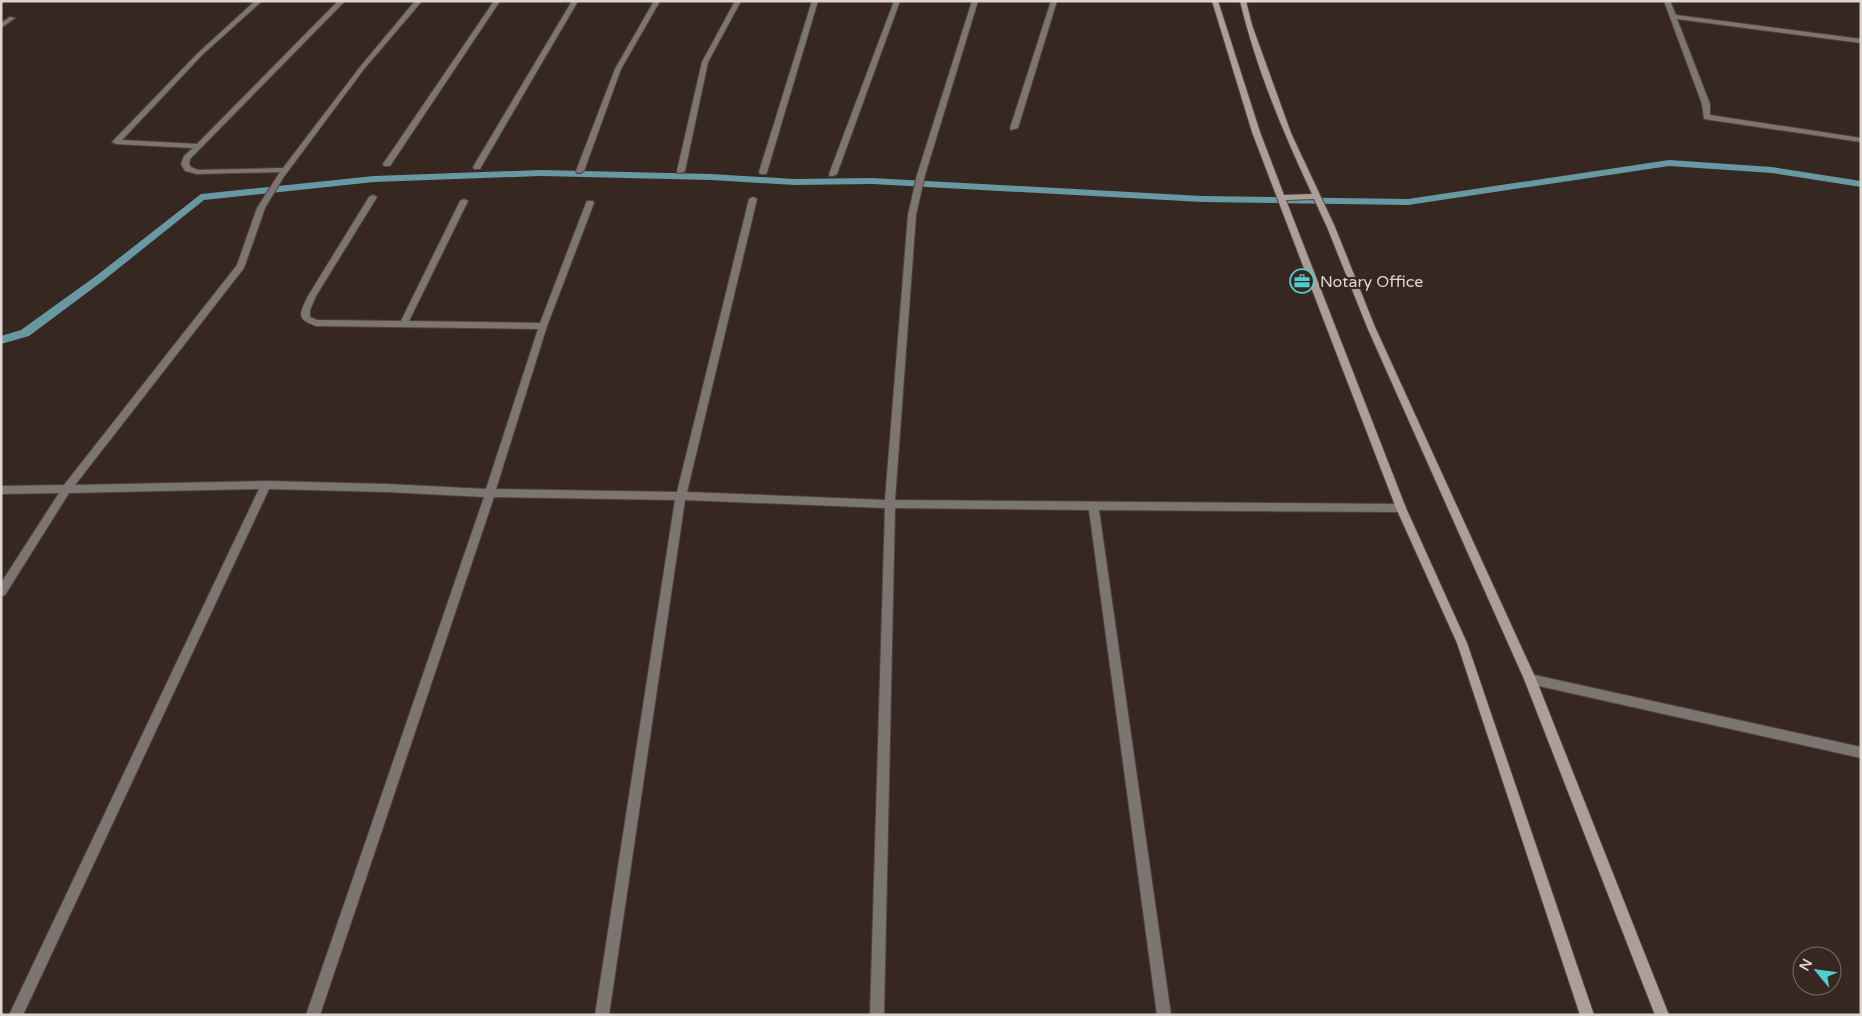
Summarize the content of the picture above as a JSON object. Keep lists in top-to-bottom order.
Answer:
{
  "places": {
    "office": ["Notary Office"]
  },
  "north": "top left"
}
